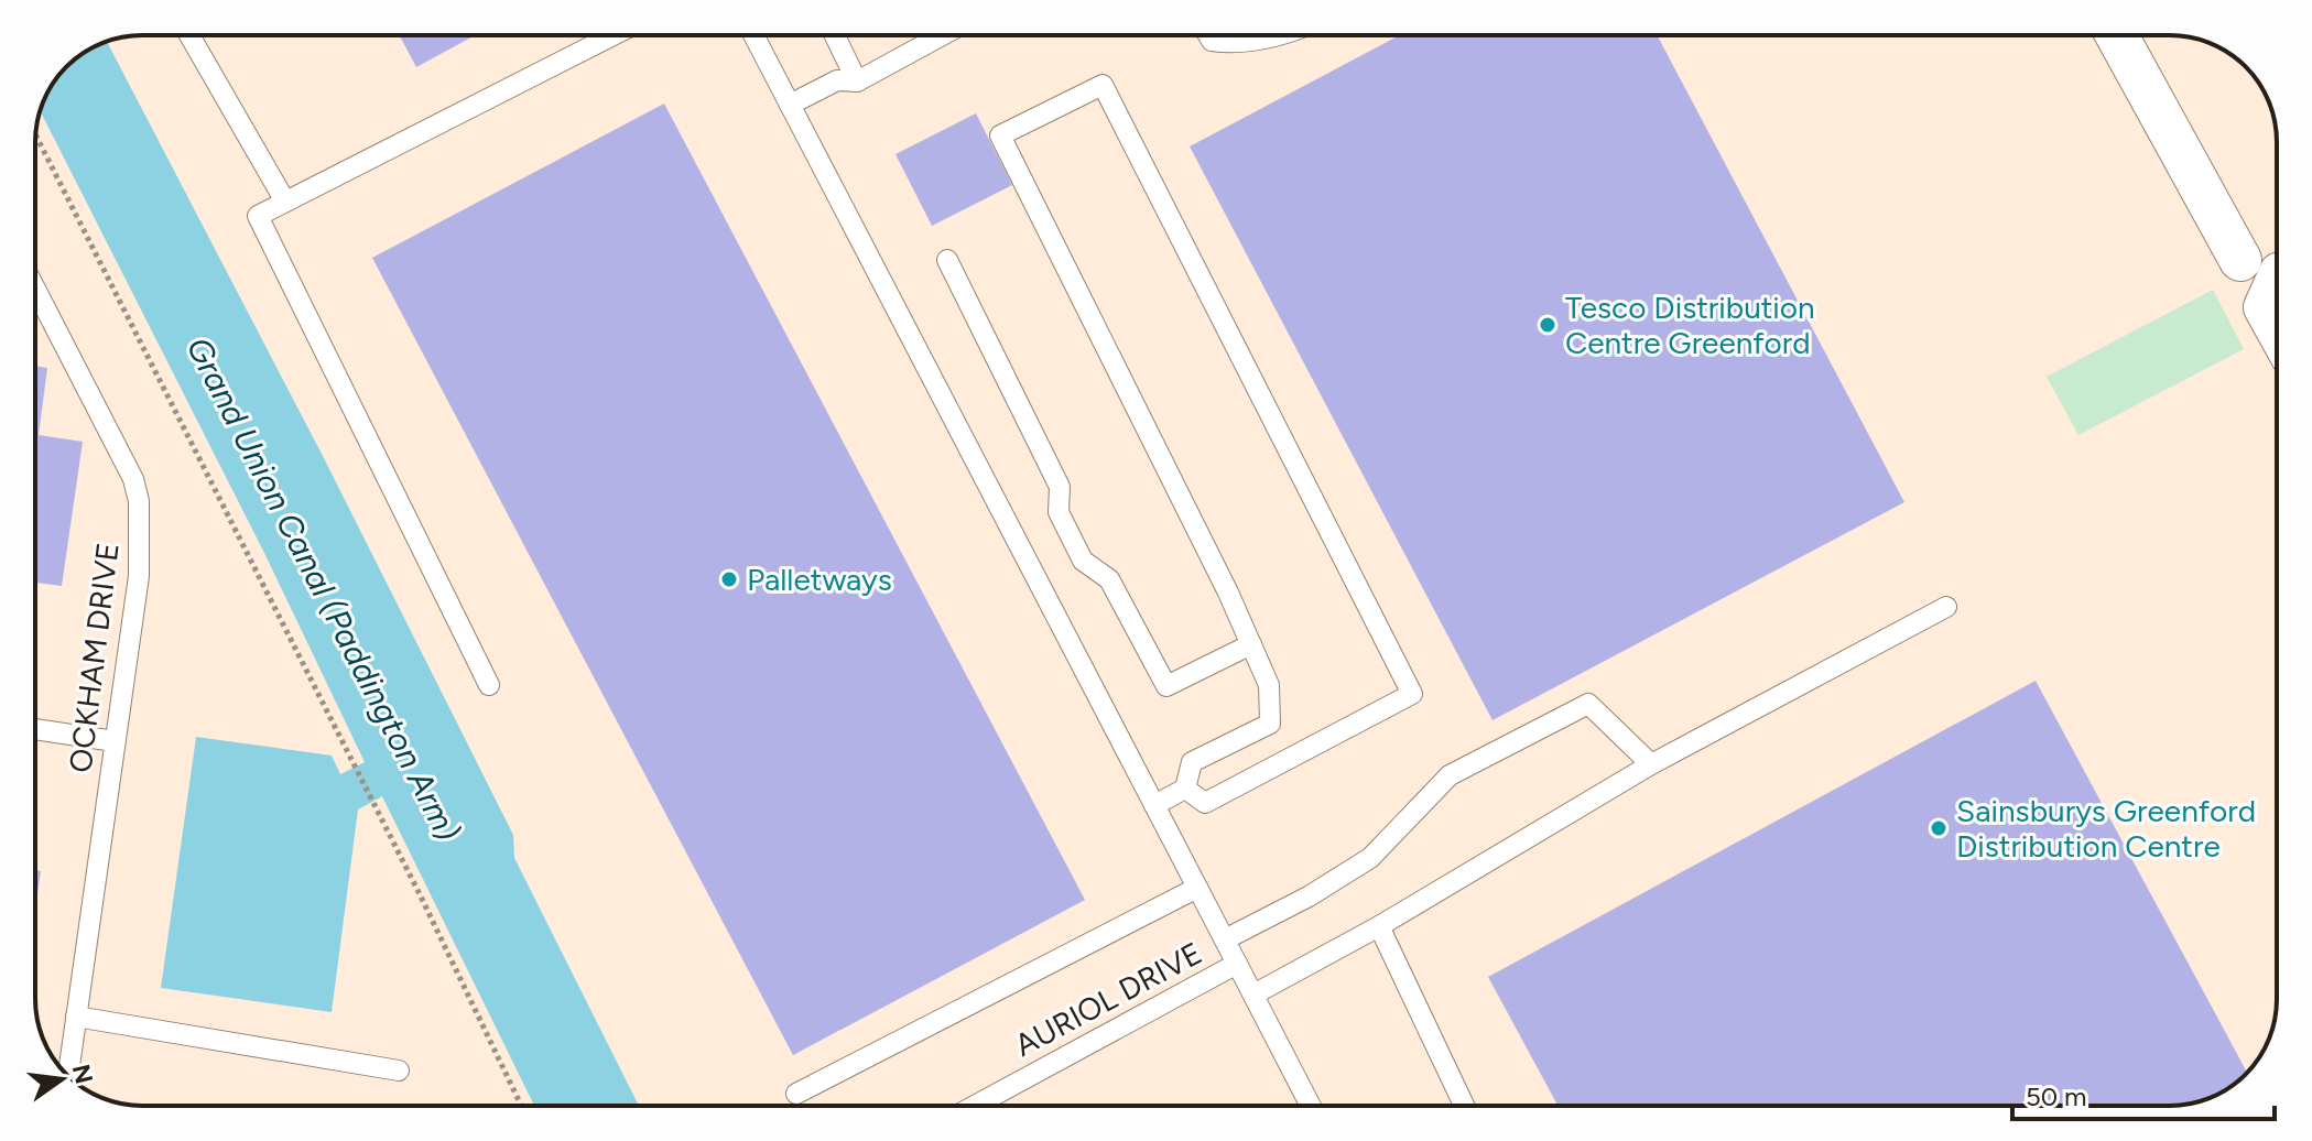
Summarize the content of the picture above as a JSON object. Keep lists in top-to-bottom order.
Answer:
{
  "streets": {
    "lane": ["OCKHAM DRIVE", "AURIOL DRIVE"]
  },
  "water": ["Grand Union Canal (Paddington Arm)"],
  "places": ["Tesco Distribution Centre Greenford", "Palletways", "Sainsburys Greenford Distribution Centre"],
  "scale_bar": "50 m",
  "north": "right"
}
